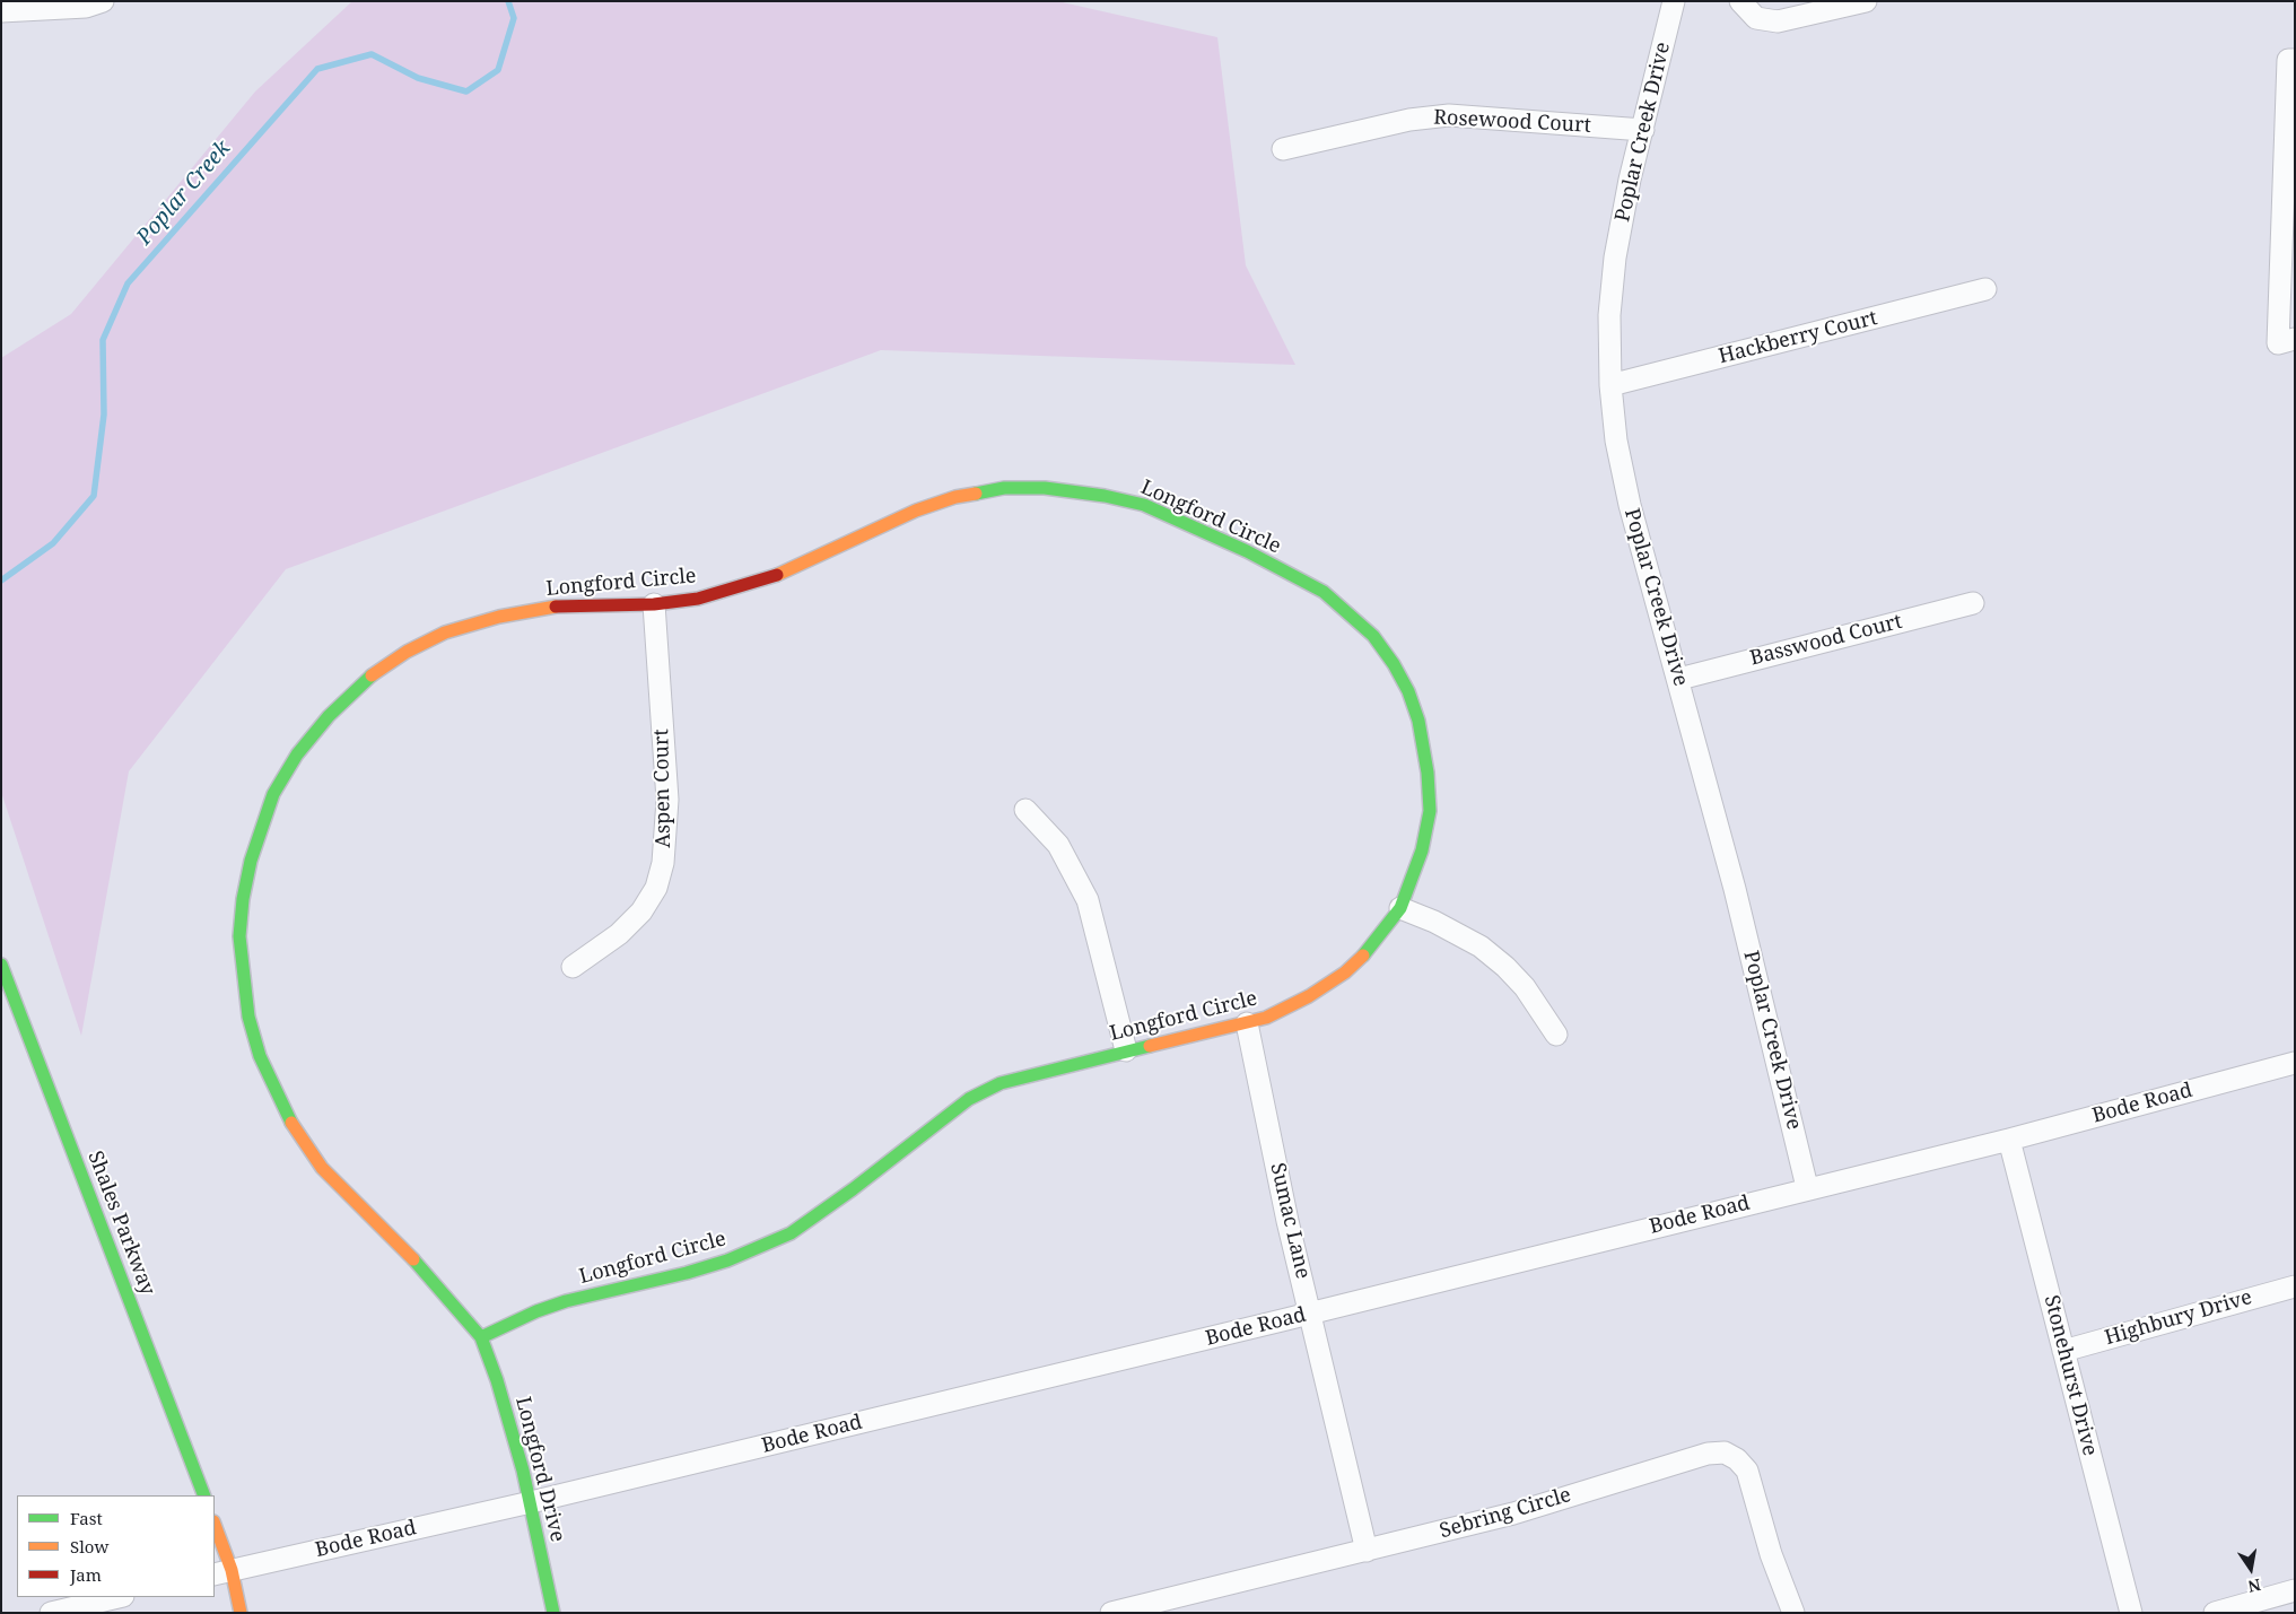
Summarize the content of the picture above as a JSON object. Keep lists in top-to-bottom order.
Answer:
{
  "streets": {
    "street": [
      "Rosewood Court",
      "Poplar Creek Drive",
      "Hackberry Court",
      "Longford Circle",
      "Basswood Court",
      "Aspen Court",
      "Bode Road",
      "Sumac Lane",
      "Shales Parkway",
      "Highbury Drive",
      "Stonehurst Drive",
      "Longford Drive",
      "Sebring Circle"
    ]
  },
  "crossings": [
    ["Rosewood Court", "Poplar Creek Drive"],
    ["Poplar Creek Drive", "Hackberry Court"],
    ["Poplar Creek Drive", "Basswood Court"],
    ["Poplar Creek Drive", "Bode Road"],
    ["Longford Circle", "Aspen Court"],
    ["Longford Circle", "Sumac Lane"],
    ["Longford Circle", "Longford Drive"],
    ["Bode Road", "Sumac Lane"],
    ["Bode Road", "Stonehurst Drive"],
    ["Bode Road", "Longford Drive"],
    ["Sumac Lane", "Sebring Circle"],
    ["Highbury Drive", "Stonehurst Drive"]
  ],
  "water": ["Poplar Creek"],
  "legend": ["Fast", "Slow", "Jam"],
  "north": "bottom"
}
